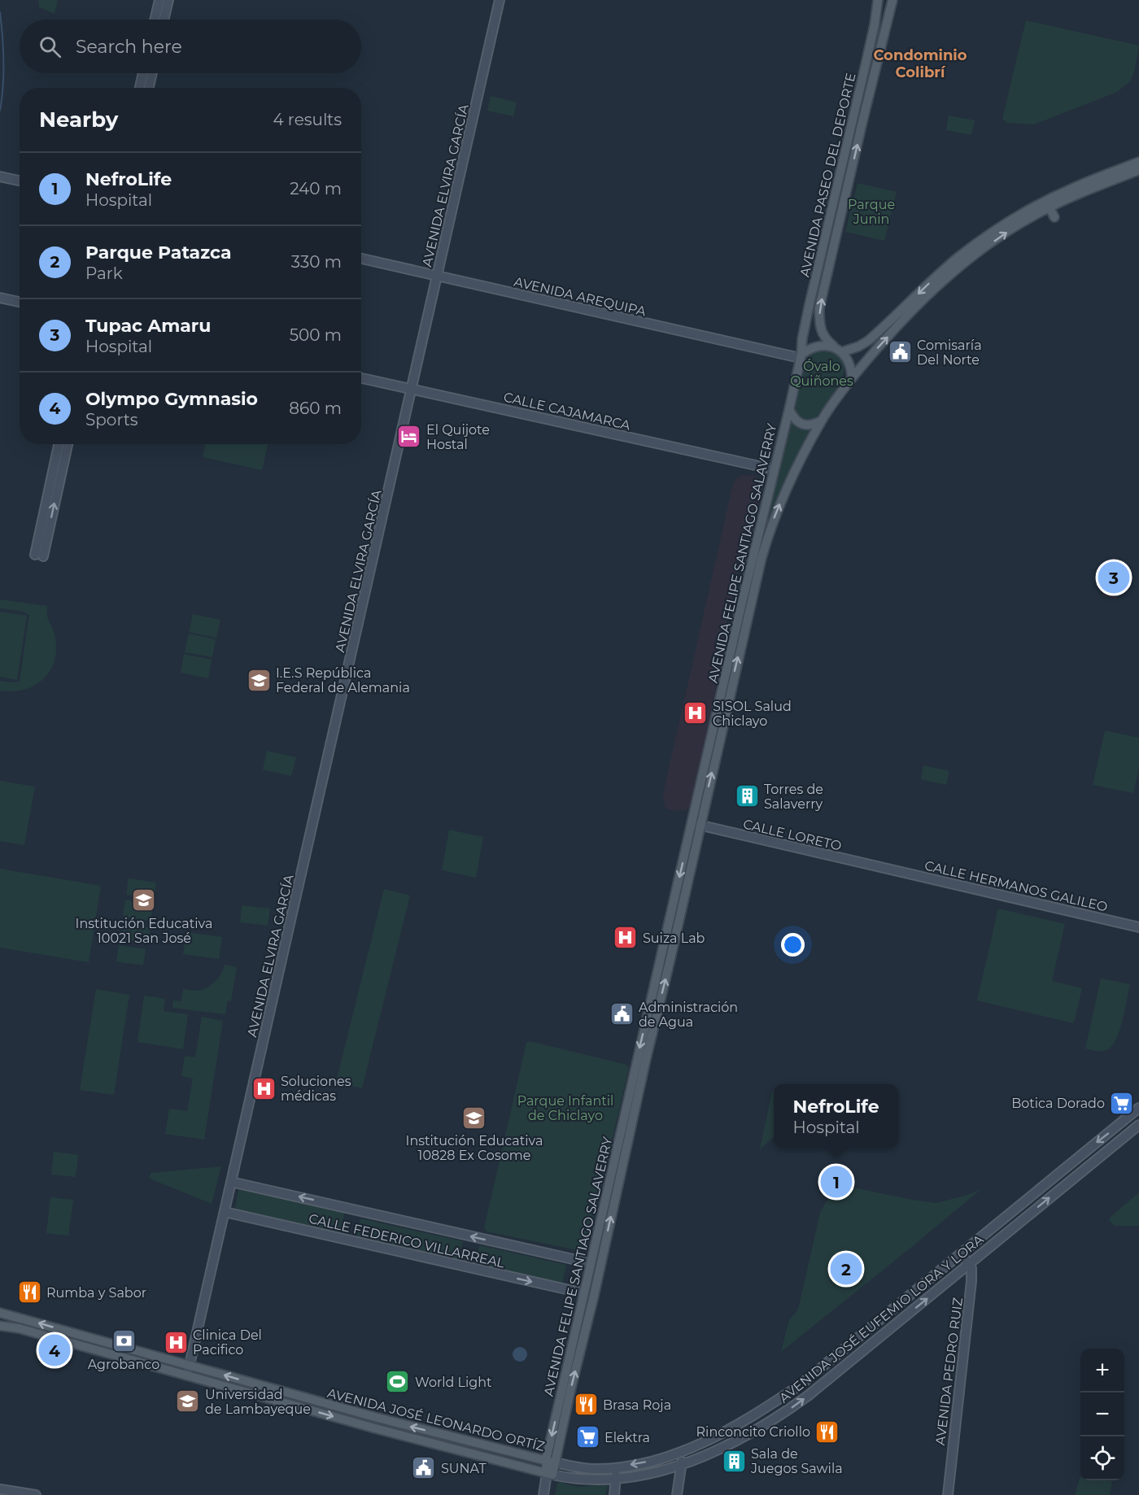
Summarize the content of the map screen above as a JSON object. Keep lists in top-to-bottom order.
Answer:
{
  "streets": {
    "main road": [
      "AVENIDA PASEO DEL DEPORTE",
      "AVENIDA ELVIRA GARCÍA",
      "AVENIDA AREQUIPA",
      "CALLE CAJAMARCA",
      "AVENIDA FELIPE SANTIAGO SALAVERRY",
      "CALLE LORETO",
      "CALLE HERMANOS GALILEO",
      "CALLE FEDERICO VILLARREAL",
      "AVENIDA JOSÉ EUFEMIO LORA Y LORA",
      "AVENIDA PEDRO RUIZ",
      "AVENIDA JOSÉ LEONARDO ORTÍZ"
    ]
  },
  "crossings": [
    ["AVENIDA PASEO DEL DEPORTE", "AVENIDA AREQUIPA"],
    ["AVENIDA PASEO DEL DEPORTE", "AVENIDA FELIPE SANTIAGO SALAVERRY"],
    ["AVENIDA ELVIRA GARCÍA", "AVENIDA AREQUIPA"],
    ["AVENIDA ELVIRA GARCÍA", "CALLE CAJAMARCA"],
    ["AVENIDA ELVIRA GARCÍA", "CALLE FEDERICO VILLARREAL"],
    ["AVENIDA ELVIRA GARCÍA", "AVENIDA JOSÉ LEONARDO ORTÍZ"],
    ["AVENIDA AREQUIPA", "AVENIDA FELIPE SANTIAGO SALAVERRY"],
    ["CALLE CAJAMARCA", "AVENIDA FELIPE SANTIAGO SALAVERRY"],
    ["AVENIDA FELIPE SANTIAGO SALAVERRY", "CALLE LORETO"],
    ["AVENIDA FELIPE SANTIAGO SALAVERRY", "CALLE FEDERICO VILLARREAL"],
    ["AVENIDA FELIPE SANTIAGO SALAVERRY", "AVENIDA JOSÉ EUFEMIO LORA Y LORA"],
    ["AVENIDA FELIPE SANTIAGO SALAVERRY", "AVENIDA JOSÉ LEONARDO ORTÍZ"],
    ["CALLE LORETO", "CALLE HERMANOS GALILEO"],
    ["AVENIDA JOSÉ EUFEMIO LORA Y LORA", "AVENIDA PEDRO RUIZ"],
    ["AVENIDA JOSÉ EUFEMIO LORA Y LORA", "AVENIDA JOSÉ LEONARDO ORTÍZ"]
  ],
  "districts": ["Condominio Colibrí"],
  "parks": ["Parque Junin", "Óvalo Quiñones", "Parque Infantil de Chiclayo"],
  "places": {
    "public building": ["Comisaría Del Norte", "Administración de Agua", "SUNAT"],
    "hotel": ["El Quijote Hostal"],
    "school or university": [
      "I.E.S República Federal de Alemania",
      "Institución Educativa 10021 San José",
      "Institución Educativa 10828 Ex Cosome",
      "Universidad de Lambayeque"
    ],
    "hospital": [
      "SISOL Salud Chiclayo",
      "Suiza Lab",
      "Soluciones médicas",
      "Clinica Del Pacifico"
    ],
    "building": ["Torres de Salaverry", "Sala de Juegos Sawila"],
    "supermarket": ["Botica Dorado", "Elektra"],
    "restaurant": ["Rumba y Sabor", "Brasa Roja", "Rinconcito Criollo"],
    "bank": ["Agrobanco"],
    "sports": ["World Light"]
  },
  "page": {
    "search": "Search here",
    "heading": ["Nearby", "4 results"],
    "list": [
      {
        "mark": "1",
        "name": "NefroLife",
        "note": "Hospital",
        "value": "240 m"
      },
      {
        "mark": "2",
        "name": "Parque Patazca",
        "note": "Park",
        "value": "330 m"
      },
      {
        "mark": "3",
        "name": "Tupac Amaru",
        "note": "Hospital",
        "value": "500 m"
      },
      {
        "mark": "4",
        "name": "Olympo Gymnasio",
        "note": "Sports",
        "value": "860 m"
      }
    ],
    "pins": [
      "3",
      "1",
      "2",
      "4"
    ],
    "popup": ["NefroLife", "Hospital"],
    "map_buttons": ["+", "−"]
  }
}
